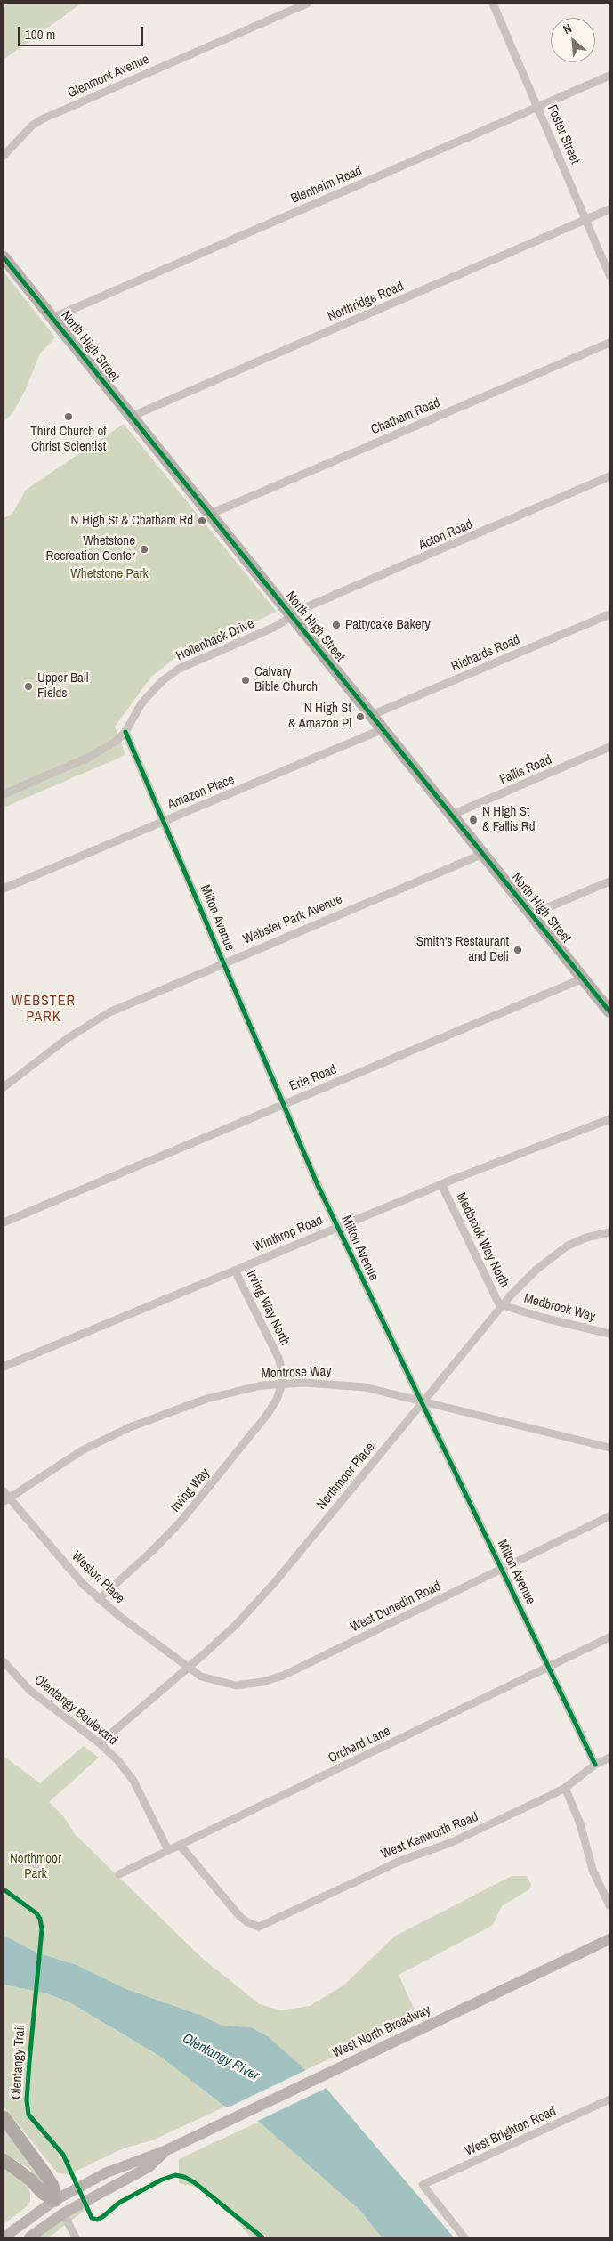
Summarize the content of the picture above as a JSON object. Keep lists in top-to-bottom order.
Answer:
{
  "streets": {
    "main road": ["North High Street", "West North Broadway"],
    "street": [
      "Glenmont Avenue",
      "Foster Street",
      "Blenheim Road",
      "Northridge Road",
      "Chatham Road",
      "Acton Road",
      "Hollenback Drive",
      "Richards Road",
      "Fallis Road",
      "Amazon Place",
      "Milton Avenue",
      "Webster Park Avenue",
      "Erie Road",
      "Winthrop Road",
      "Medbrook Way North",
      "Irving Way North",
      "Medbrook Way",
      "Montrose Way",
      "Northmoor Place",
      "Irving Way",
      "Weston Place",
      "West Dunedin Road",
      "Olentangy Boulevard",
      "Orchard Lane",
      "West Kenworth Road",
      "West Brighton Road"
    ],
    "cycle path": ["Olentangy Trail"]
  },
  "crossings": [
    ["Foster Street", "Blenheim Road"],
    ["Foster Street", "Northridge Road"],
    ["Blenheim Road", "North High Street"],
    ["Northridge Road", "North High Street"],
    ["North High Street", "Chatham Road"],
    ["North High Street", "Acton Road"],
    ["North High Street", "Hollenback Drive"],
    ["North High Street", "Richards Road"],
    ["North High Street", "Fallis Road"],
    ["North High Street", "Amazon Place"],
    ["North High Street", "Webster Park Avenue"],
    ["North High Street", "Erie Road"],
    ["Acton Road", "Hollenback Drive"],
    ["Hollenback Drive", "Milton Avenue"],
    ["Amazon Place", "Milton Avenue"],
    ["Milton Avenue", "Webster Park Avenue"],
    ["Milton Avenue", "Erie Road"],
    ["Milton Avenue", "Winthrop Road"],
    ["Milton Avenue", "Montrose Way"],
    ["Milton Avenue", "Northmoor Place"],
    ["Milton Avenue", "West Dunedin Road"],
    ["Milton Avenue", "Orchard Lane"],
    ["Milton Avenue", "West Kenworth Road"],
    ["Winthrop Road", "Medbrook Way North"],
    ["Winthrop Road", "Irving Way North"],
    ["Medbrook Way North", "Medbrook Way"],
    ["Medbrook Way North", "Northmoor Place"],
    ["Irving Way North", "Montrose Way"],
    ["Irving Way North", "Irving Way"],
    ["Medbrook Way", "Northmoor Place"],
    ["Montrose Way", "Northmoor Place"],
    ["Montrose Way", "Irving Way"],
    ["Montrose Way", "Weston Place"],
    ["Northmoor Place", "Weston Place"],
    ["Northmoor Place", "West Dunedin Road"],
    ["Northmoor Place", "Olentangy Boulevard"],
    ["Irving Way", "Weston Place"],
    ["Weston Place", "West Dunedin Road"],
    ["Olentangy Boulevard", "Orchard Lane"],
    ["Orchard Lane", "West Kenworth Road"]
  ],
  "districts": ["WEBSTER PARK"],
  "water": ["Olentangy River"],
  "parks": ["Whetstone Park", "Northmoor Park"],
  "places": [
    "Third Church of Christ Scientist",
    "N High St & Chatham Rd",
    "Whetstone Recreation Center",
    "Pattycake Bakery",
    "Calvary Bible Church",
    "Upper Ball Fields",
    "N High St & Amazon Pl",
    "N High St & Fallis Rd",
    "Smith's Restaurant and Deli"
  ],
  "scale_bar": "100 m",
  "north": "top left"
}
